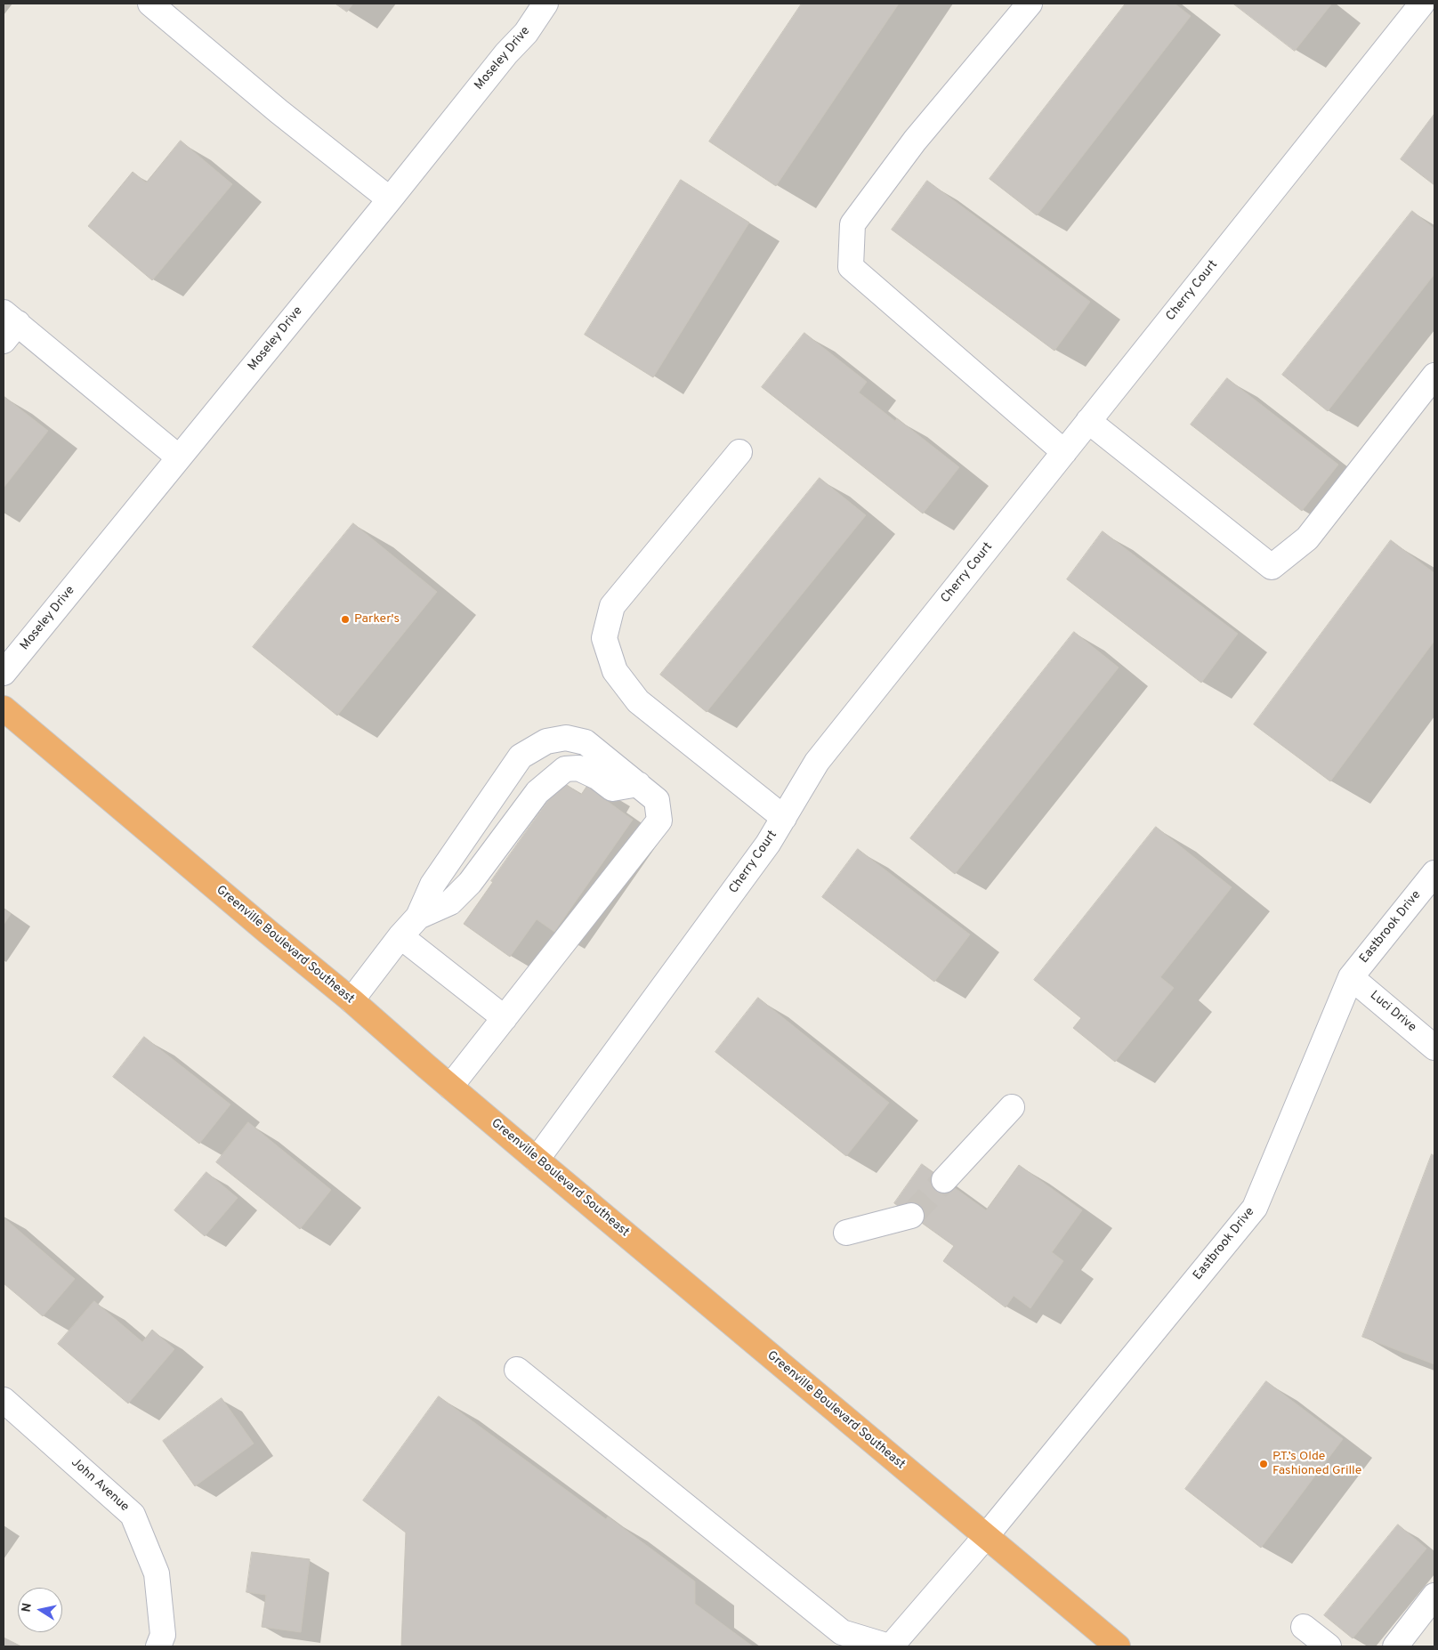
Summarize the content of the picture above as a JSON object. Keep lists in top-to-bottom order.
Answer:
{
  "streets": {
    "highway": ["Greenville Boulevard Southeast"],
    "street": [
      "Moseley Drive",
      "Cherry Court",
      "Eastbrook Drive",
      "Luci Drive",
      "John Avenue"
    ]
  },
  "crossings": [
    ["Cherry Court", "Greenville Boulevard Southeast"],
    ["Eastbrook Drive", "Greenville Boulevard Southeast"],
    ["Eastbrook Drive", "Luci Drive"]
  ],
  "places": ["Parker's", "P.T.’s Olde Fashioned Grille"],
  "north": "left"
}
